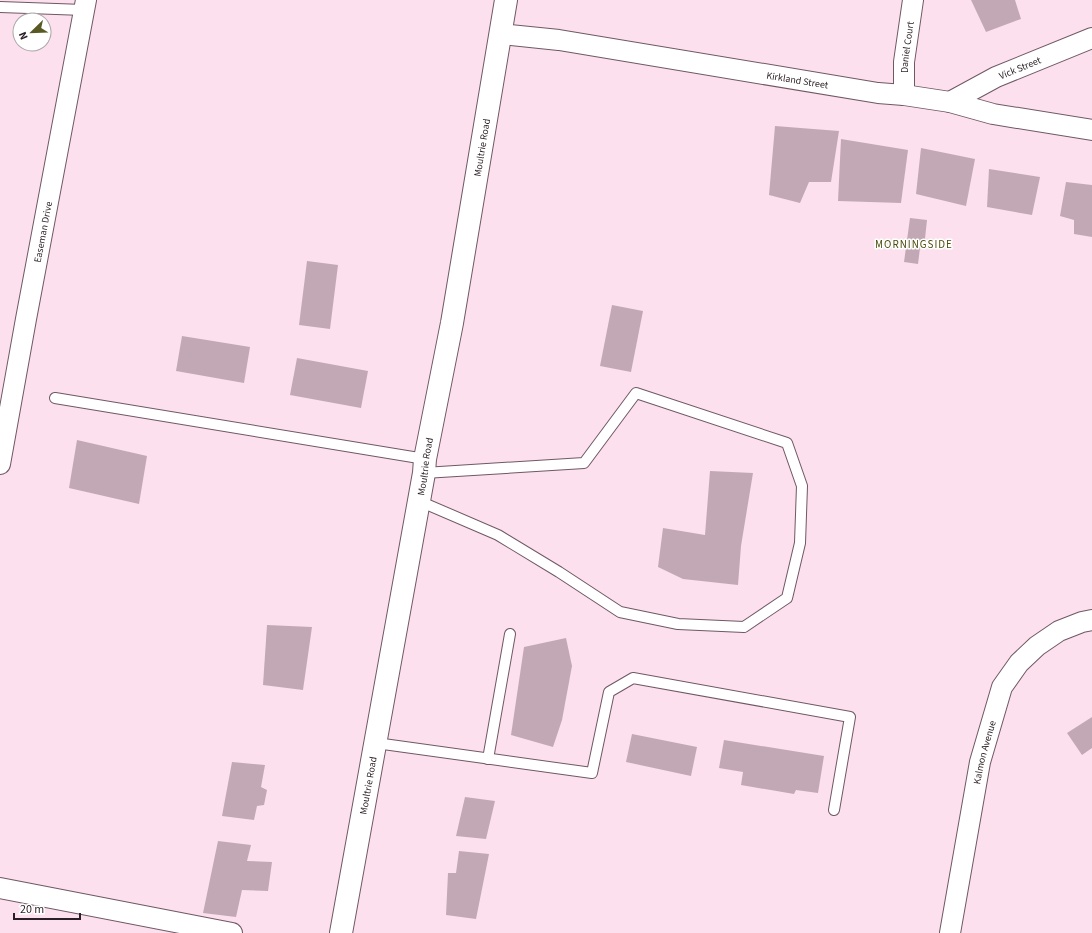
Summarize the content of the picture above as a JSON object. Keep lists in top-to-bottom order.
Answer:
{
  "streets": {
    "street": [
      "Daniel Court",
      "Vick Street",
      "Kirkland Street",
      "Moultrie Road",
      "Easeman Drive",
      "Kalmon Avenue"
    ]
  },
  "crossings": [
    ["Daniel Court", "Kirkland Street"],
    ["Vick Street", "Kirkland Street"],
    ["Kirkland Street", "Moultrie Road"]
  ],
  "districts": ["MORNINGSIDE"],
  "scale_bar": "20 m",
  "north": "bottom left"
}
